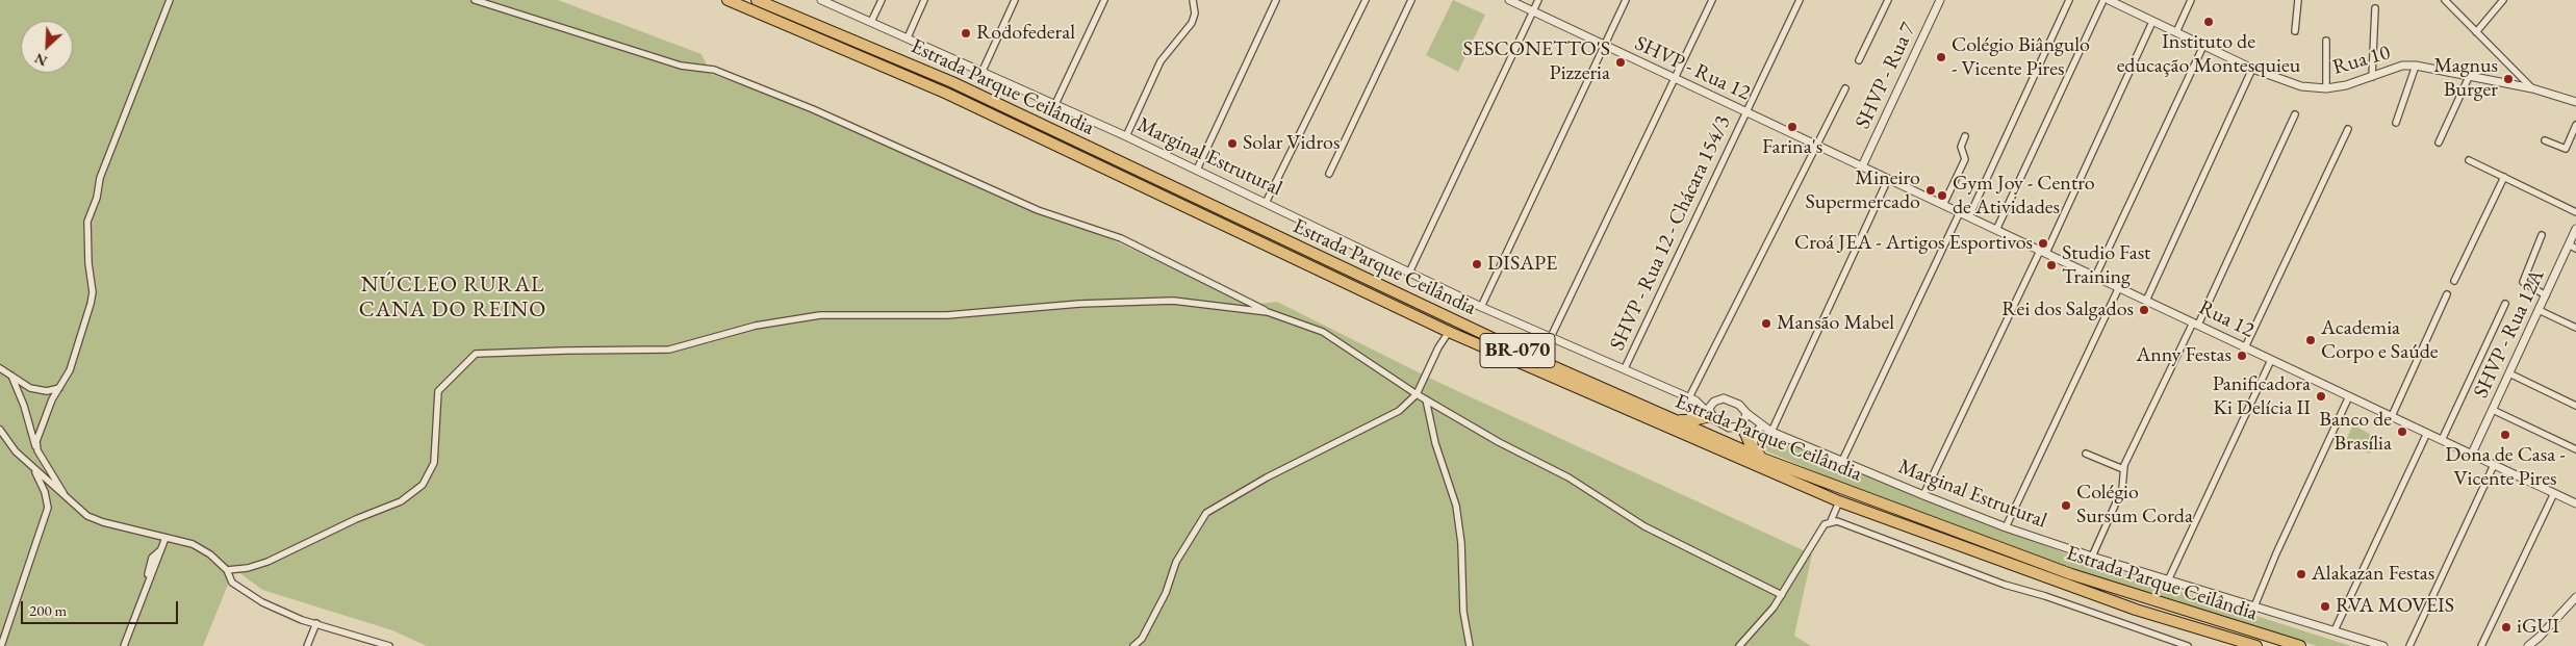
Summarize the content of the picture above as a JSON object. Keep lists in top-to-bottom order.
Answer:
{
  "streets": {
    "highway": ["Estrada Parque Ceilândia", "BR-070"],
    "street": [
      "Rua 10",
      "SHVP - Rua 12",
      "SHVP - Rua 7",
      "Marginal Estrutural",
      "SHVP - Rua 12 - Chácara 154/3",
      "Rua 12",
      "SHVP - Rua 12A"
    ]
  },
  "crossings": [
    ["SHVP - Rua 12", "SHVP - Rua 7"],
    ["SHVP - Rua 12", "SHVP - Rua 12 - Chácara 154/3"],
    ["SHVP - Rua 12", "Rua 12"],
    ["SHVP - Rua 7", "Rua 12"],
    ["Marginal Estrutural", "SHVP - Rua 12 - Chácara 154/3"],
    ["Rua 12", "SHVP - Rua 12A"]
  ],
  "districts": ["NÚCLEO RURAL CANA DO REINO"],
  "places": [
    "Instituto de educação Montesquieu",
    "Rodofederal",
    "Colégio Biângulo - Vicente Pires",
    "SESCONETTO'S Pizzeria",
    "Magnus Burger",
    "Farina's",
    "Solar Vidros",
    "Mineiro Supermercado",
    "Gym Joy - Centro de Atividades",
    "Croá JEA - Artigos Esportivos",
    "DISAPE",
    "Studio Fast Training",
    "Rei dos Salgados",
    "Mansão Mabel",
    "Academia Corpo e Saúde",
    "Anny Festas",
    "Panificadora Ki Delícia II",
    "Banco de Brasília",
    "Dona de Casa - Vicente Pires",
    "Colégio Sursum Corda",
    "Alakazan Festas",
    "RVA MOVEIS",
    "iGUI"
  ],
  "scale_bar": "200 m",
  "north": "bottom left"
}
